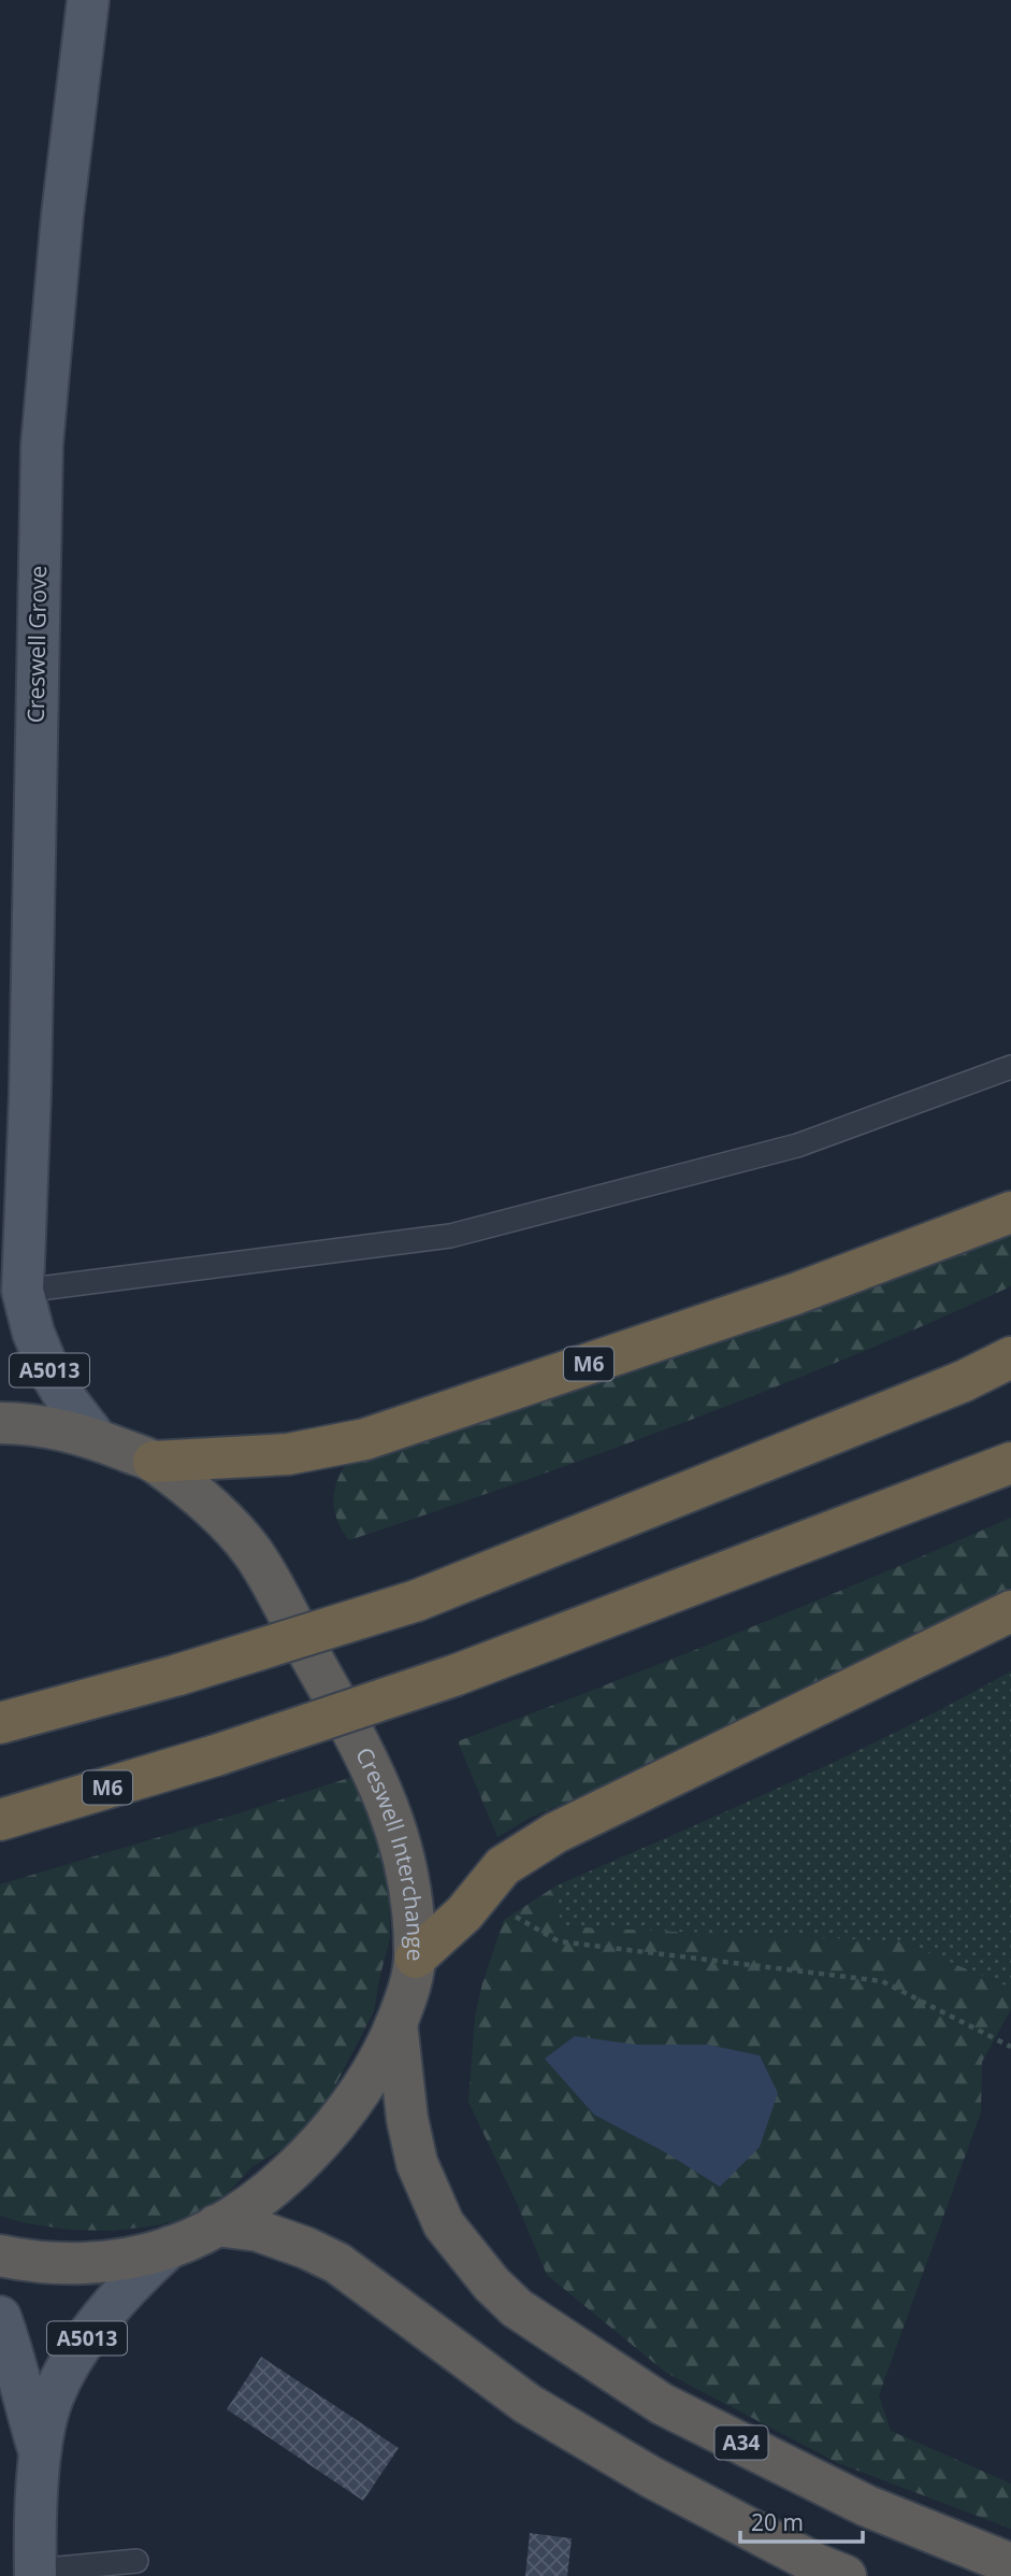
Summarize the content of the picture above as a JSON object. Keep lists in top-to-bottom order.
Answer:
{
  "streets": {
    "highway": ["M6", "Creswell Interchange", "A34"],
    "main road": ["Creswell Grove", "A5013"]
  },
  "crossings": [
    ["Creswell Grove", "Creswell Interchange"],
    ["M6", "Creswell Interchange"],
    ["A5013", "Creswell Interchange"],
    ["Creswell Interchange", "A34"]
  ],
  "scale_bar": "20 m"
}
